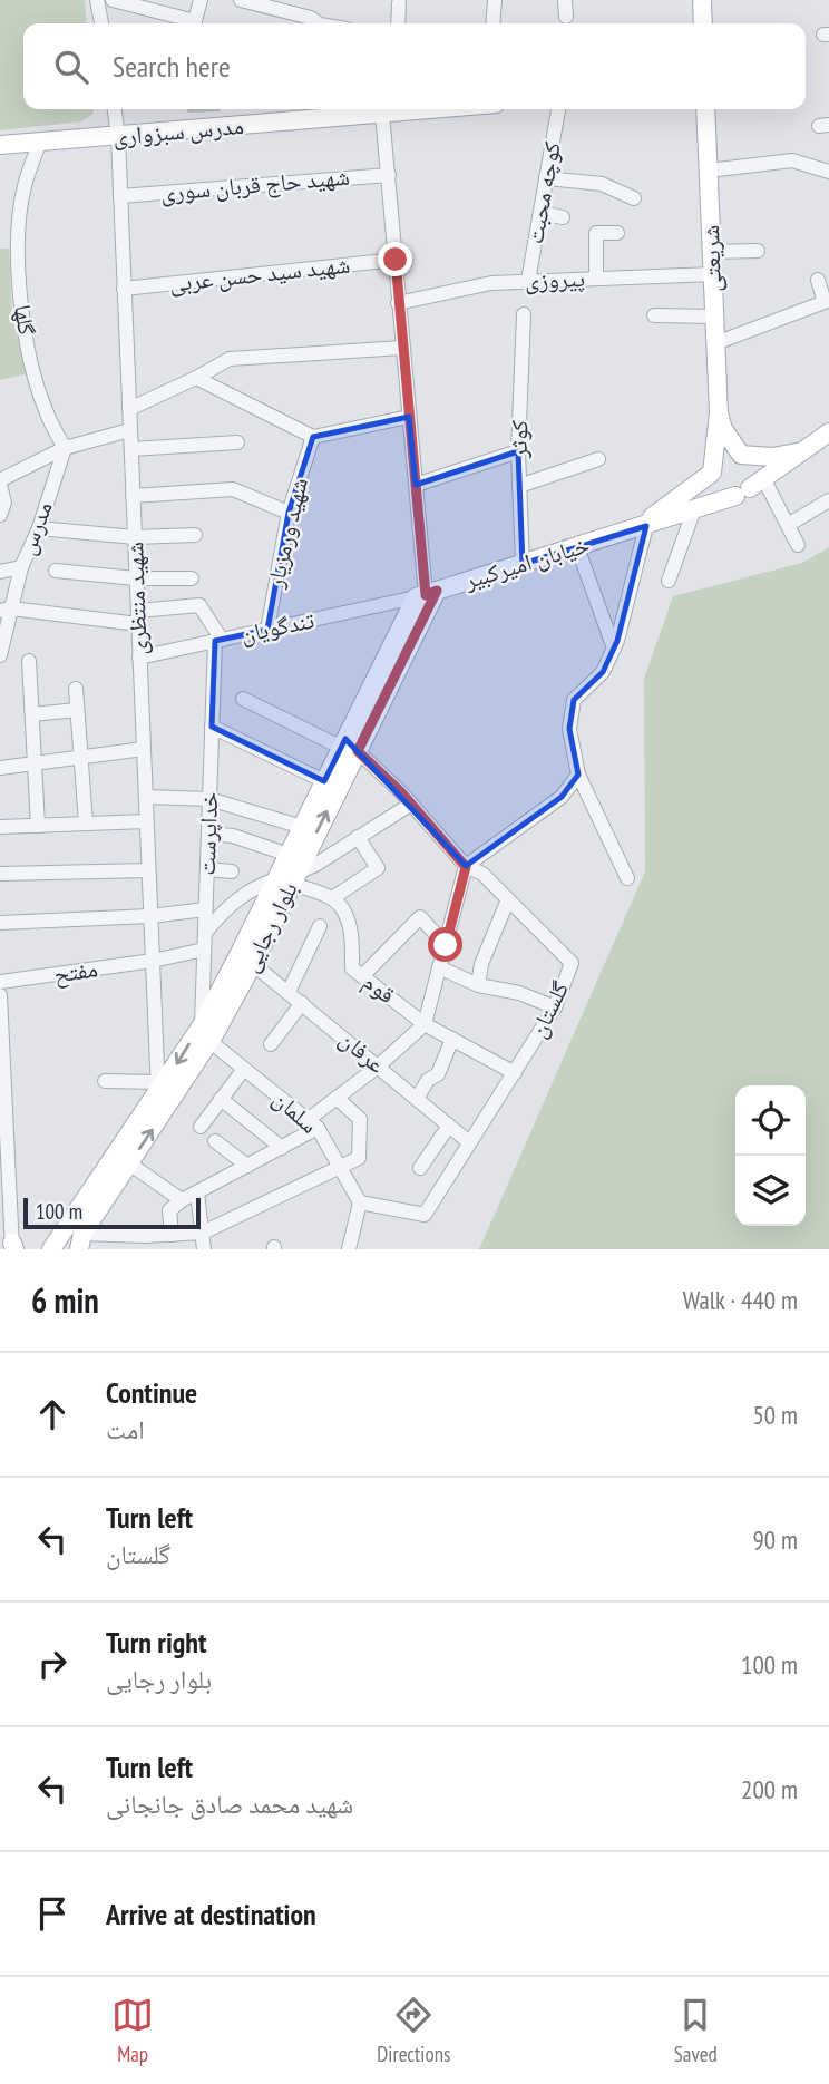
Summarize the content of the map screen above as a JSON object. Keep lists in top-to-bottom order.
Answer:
{
  "streets": {
    "main road": [
      "مدرس سبزواری",
      "شریعتی",
      "خیابان امیرکبیر",
      "بلوار رجایی"
    ],
    "street": [
      "شهید حاج قربان سوری",
      "کوچه محبت",
      "شهید سید حسن عربی",
      "پیروزی",
      "گلها",
      "کوثر",
      "مدرس",
      "شهید ورمزیار",
      "شهید منتظری",
      "تندگویان",
      "خداپرست",
      "مفتح",
      "قوم",
      "گلستان",
      "عرفان",
      "سلمان"
    ]
  },
  "crossings": [
    ["مدرس سبزواری", "گلها"],
    ["مدرس سبزواری", "شهید منتظری"],
    ["شهید حاج قربان سوری", "شهید منتظری"],
    ["کوچه محبت", "پیروزی"],
    ["شریعتی", "پیروزی"],
    ["شهید سید حسن عربی", "شهید منتظری"],
    ["گلها", "مدرس"],
    ["کوثر", "خیابان امیرکبیر"],
    ["شهید ورمزیار", "تندگویان"],
    ["خیابان امیرکبیر", "تندگویان"],
    ["خیابان امیرکبیر", "بلوار رجایی"],
    ["شهید منتظری", "تندگویان"],
    ["شهید منتظری", "بلوار رجایی"],
    ["شهید منتظری", "مفتح"],
    ["تندگویان", "خداپرست"],
    ["تندگویان", "بلوار رجایی"],
    ["خداپرست", "بلوار رجایی"],
    ["خداپرست", "مفتح"],
    ["خداپرست", "سلمان"],
    ["بلوار رجایی", "گلستان"],
    ["بلوار رجایی", "عرفان"],
    ["بلوار رجایی", "سلمان"],
    ["قوم", "گلستان"],
    ["گلستان", "عرفان"],
    ["گلستان", "سلمان"]
  ],
  "scale_bar": "100 m",
  "page": {
    "search": "Search here",
    "scale": "100 m",
    "heading": ["6 min", "Walk · 440 m"],
    "list": [
      ["Continue", "امت", "50 m"],
      ["Turn left", "گلستان", "90 m"],
      ["Turn right", "بلوار رجایی", "100 m"],
      ["Turn left", "شهید محمد صادق جانجانی", "200 m"],
      "Arrive at destination"
    ],
    "nav": ["Map", "Directions", "Saved"]
  }
}
